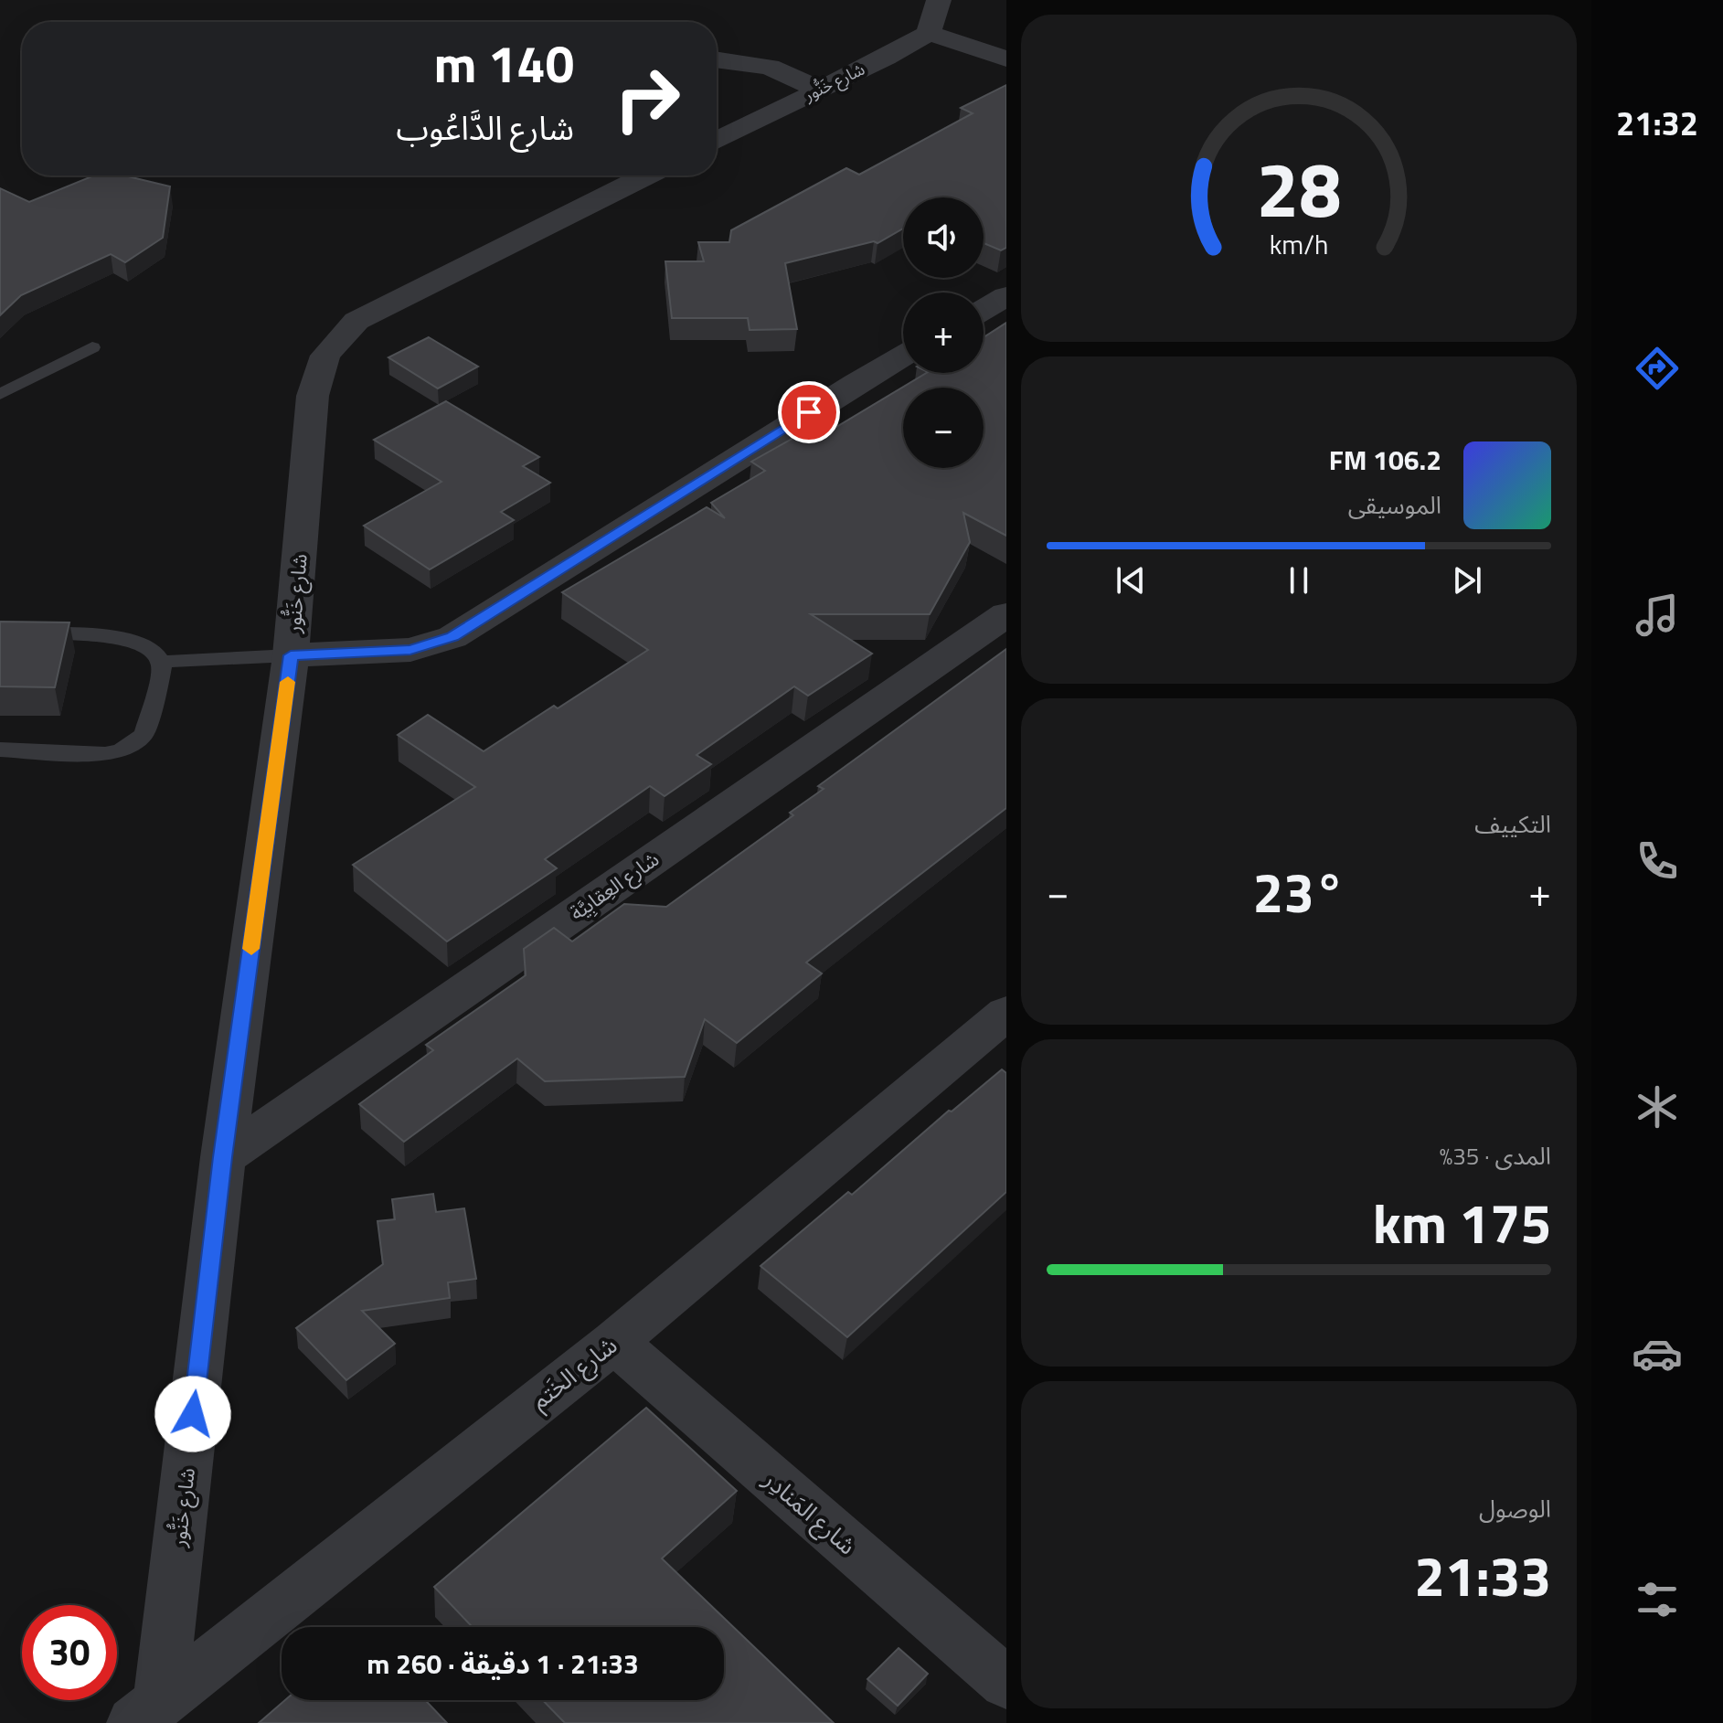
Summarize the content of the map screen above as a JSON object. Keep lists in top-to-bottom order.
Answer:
{
  "streets": {
    "street": [
      "شارع خَنُّور",
      "شارع العِقابِيَّة",
      "شارع الخَتم",
      "شارع المَنادِر"
    ]
  },
  "crossings": [
    ["شارع خَنُّور", "شارع العِقابِيَّة"],
    ["شارع خَنُّور", "شارع الخَتم"],
    ["شارع الخَتم", "شارع المَنادِر"]
  ],
  "page": {
    "tabs": "21:32",
    "turn": ["140 m", "شارع الدَّاعُوب"],
    "map_buttons": ["+", "−"],
    "song": ["106.2 FM", "الموسيقى"],
    "tile": [
      "التكييف",
      ["المدى · 35%", "175 km"],
      ["الوصول", "21:33"]
    ],
    "heat": ["−", "23°", "+"],
    "limit": "30",
    "trip": "21:33 · 1 دقيقة · 260 m",
    "gauge": ["28", "km/h"]
  }
}
